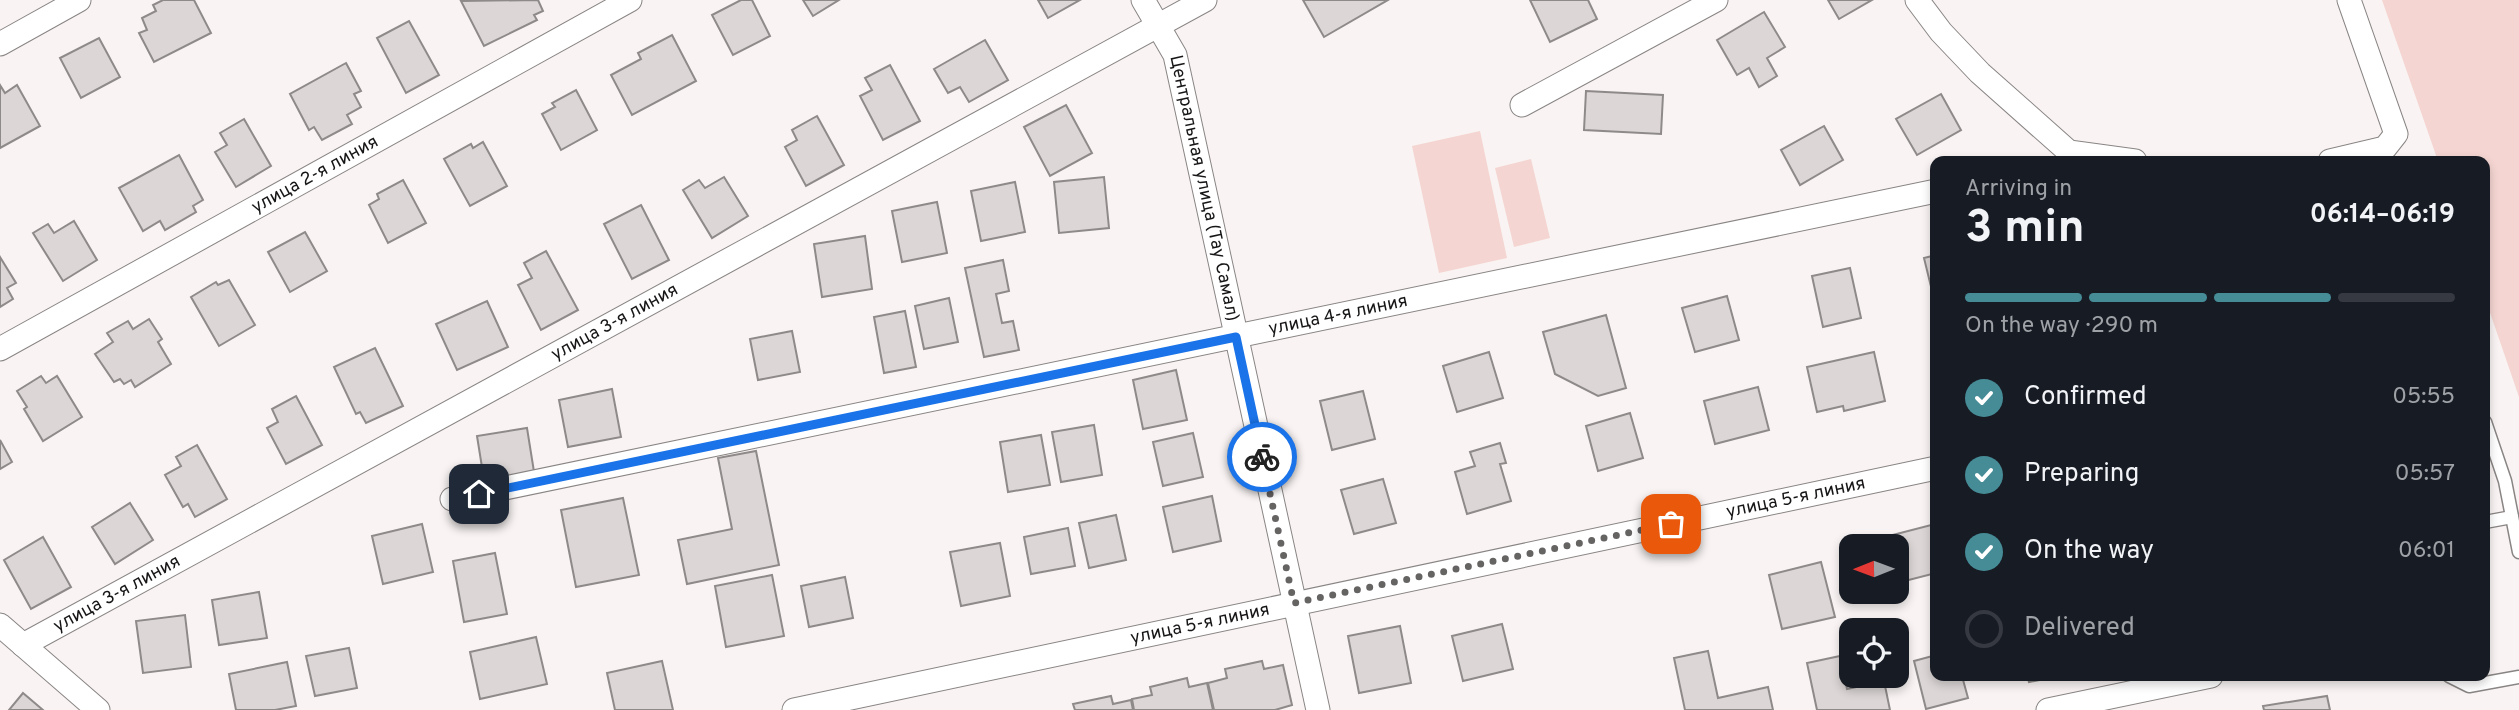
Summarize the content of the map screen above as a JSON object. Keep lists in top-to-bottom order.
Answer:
{
  "streets": {
    "street": [
      "улица 2-я линия",
      "Центральная улица (Тау Самал)",
      "улица 4-я линия",
      "улица 3-я линия",
      "улица 5-я линия"
    ]
  },
  "crossings": [
    ["Центральная улица (Тау Самал)", "улица 4-я линия"],
    ["Центральная улица (Тау Самал)", "улица 3-я линия"],
    ["Центральная улица (Тау Самал)", "улица 5-я линия"]
  ],
  "north": "left",
  "page": {
    "heading": ["3 min", "Arriving in", "06:14–06:19"],
    "bar": "On the way · 290 m",
    "list": [
      ["Confirmed", "05:55"],
      ["Preparing", "05:57"],
      ["On the way", "06:01"],
      "Delivered"
    ]
  }
}
